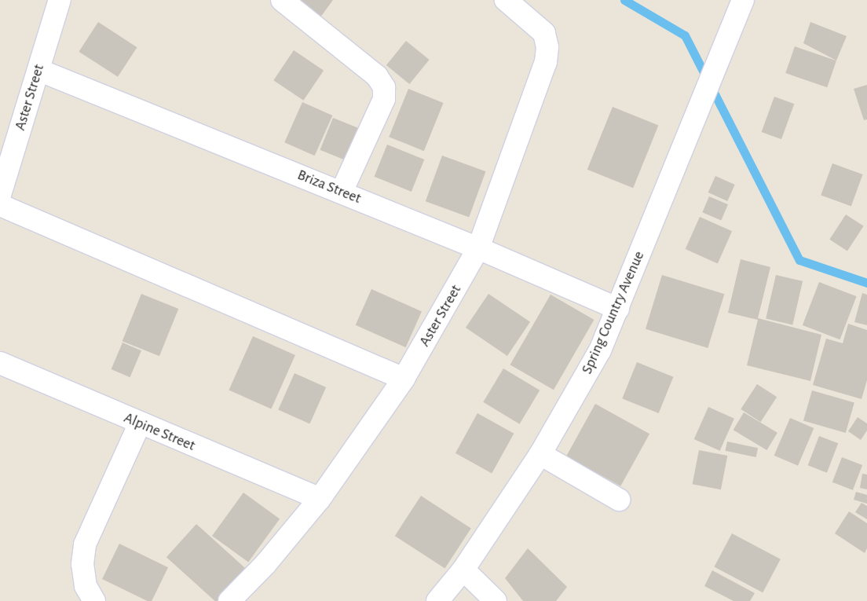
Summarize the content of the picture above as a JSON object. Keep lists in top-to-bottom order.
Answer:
{
  "streets": {
    "street": [
      "Aster Street",
      "Briza Street",
      "Spring Country Avenue",
      "Alpine Street"
    ]
  },
  "crossings": [
    ["Aster Street", "Briza Street"],
    ["Aster Street", "Alpine Street"],
    ["Briza Street", "Spring Country Avenue"]
  ]
}
